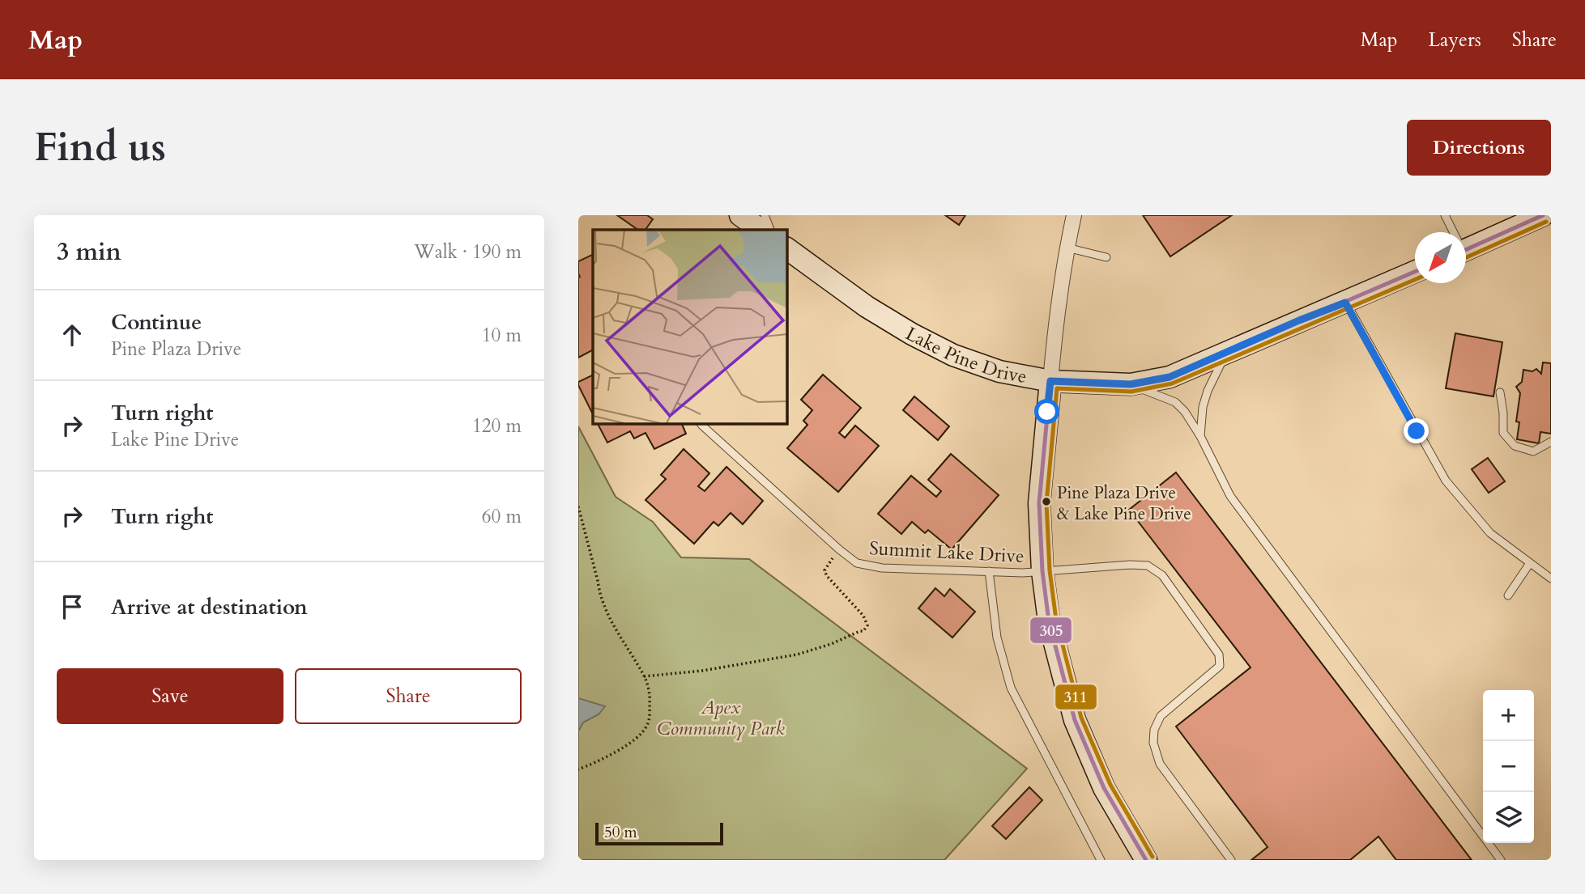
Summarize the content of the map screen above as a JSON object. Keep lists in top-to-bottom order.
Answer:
{
  "streets": {
    "main road": ["Lake Pine Drive"],
    "lane": ["Summit Lake Drive"]
  },
  "parks": ["Apex Community Park"],
  "places": ["Pine Plaza Drive & Lake Pine Drive"],
  "lines": ["transit line 305", "transit line 311"],
  "scale_bar": "50 m",
  "north": "bottom left",
  "page": {
    "header": "Map",
    "nav": ["Map", "Layers", "Share"],
    "buttons": [
      "Directions",
      ["Save", "Share"]
    ],
    "title": "Find us",
    "heading": ["3 min", "Walk · 190 m"],
    "list": [
      ["Continue", "Pine Plaza Drive", "10 m"],
      ["Turn right", "Lake Pine Drive", "120 m"],
      ["Turn right", "60 m"],
      "Arrive at destination"
    ],
    "map_buttons": ["+", "−"],
    "scale": "50 m"
  }
}
